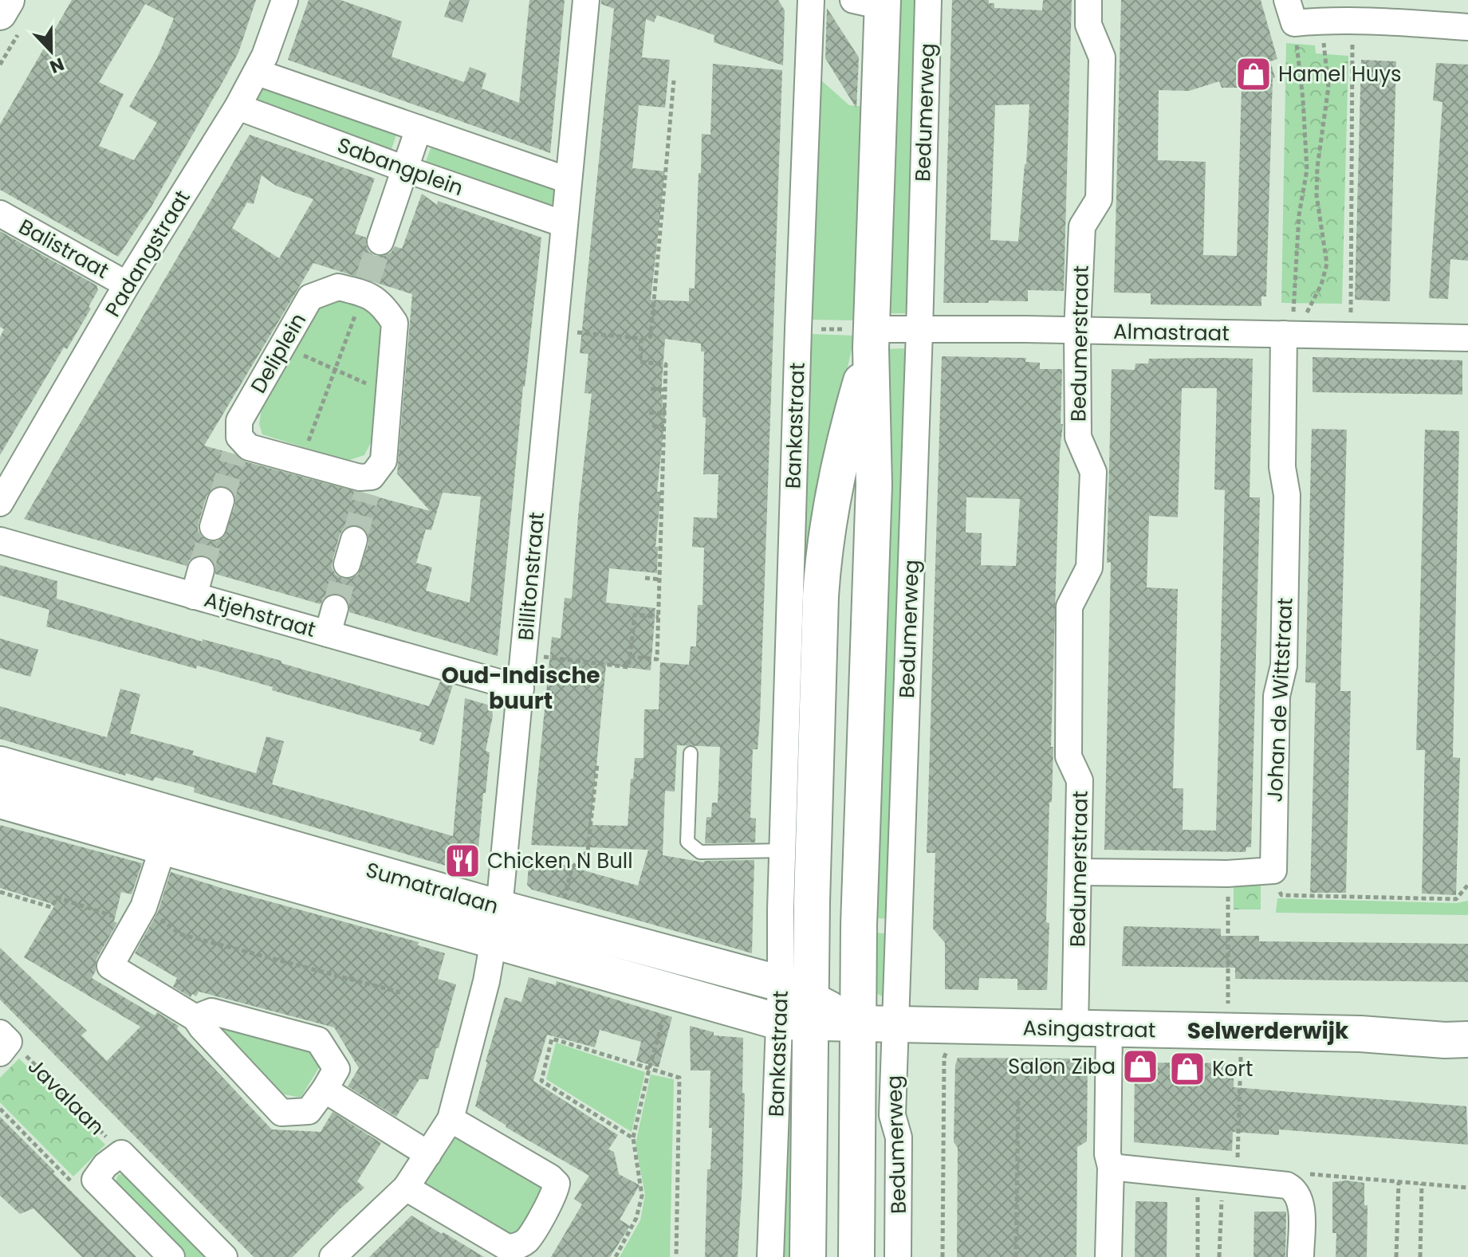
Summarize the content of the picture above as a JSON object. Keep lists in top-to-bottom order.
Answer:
{
  "streets": {
    "main road": ["Bedumerweg", "Sumatralaan", "Asingastraat"],
    "street": [
      "Sabangplein",
      "Balistraat",
      "Padangstraat",
      "Almastraat",
      "Bedumerstraat",
      "Deliplein",
      "Bankastraat",
      "Billitonstraat",
      "Atjehstraat",
      "Johan de Wittstraat",
      "Javalaan"
    ]
  },
  "crossings": [
    ["Bedumerweg", "Almastraat"],
    ["Bedumerweg", "Bankastraat"],
    ["Bedumerweg", "Sumatralaan"],
    ["Bedumerweg", "Asingastraat"],
    ["Sabangplein", "Padangstraat"],
    ["Sabangplein", "Billitonstraat"],
    ["Balistraat", "Padangstraat"],
    ["Almastraat", "Bedumerstraat"],
    ["Almastraat", "Johan de Wittstraat"],
    ["Bedumerstraat", "Asingastraat"],
    ["Bankastraat", "Sumatralaan"],
    ["Billitonstraat", "Atjehstraat"],
    ["Billitonstraat", "Sumatralaan"],
    ["Sumatralaan", "Asingastraat"]
  ],
  "districts": ["Oud-Indische buurt", "Selwerderwijk"],
  "places": {
    "shop": ["Hamel Huys", "Salon Ziba", "Kort"],
    "restaurant": ["Chicken N Bull"]
  },
  "north": "bottom"
}
